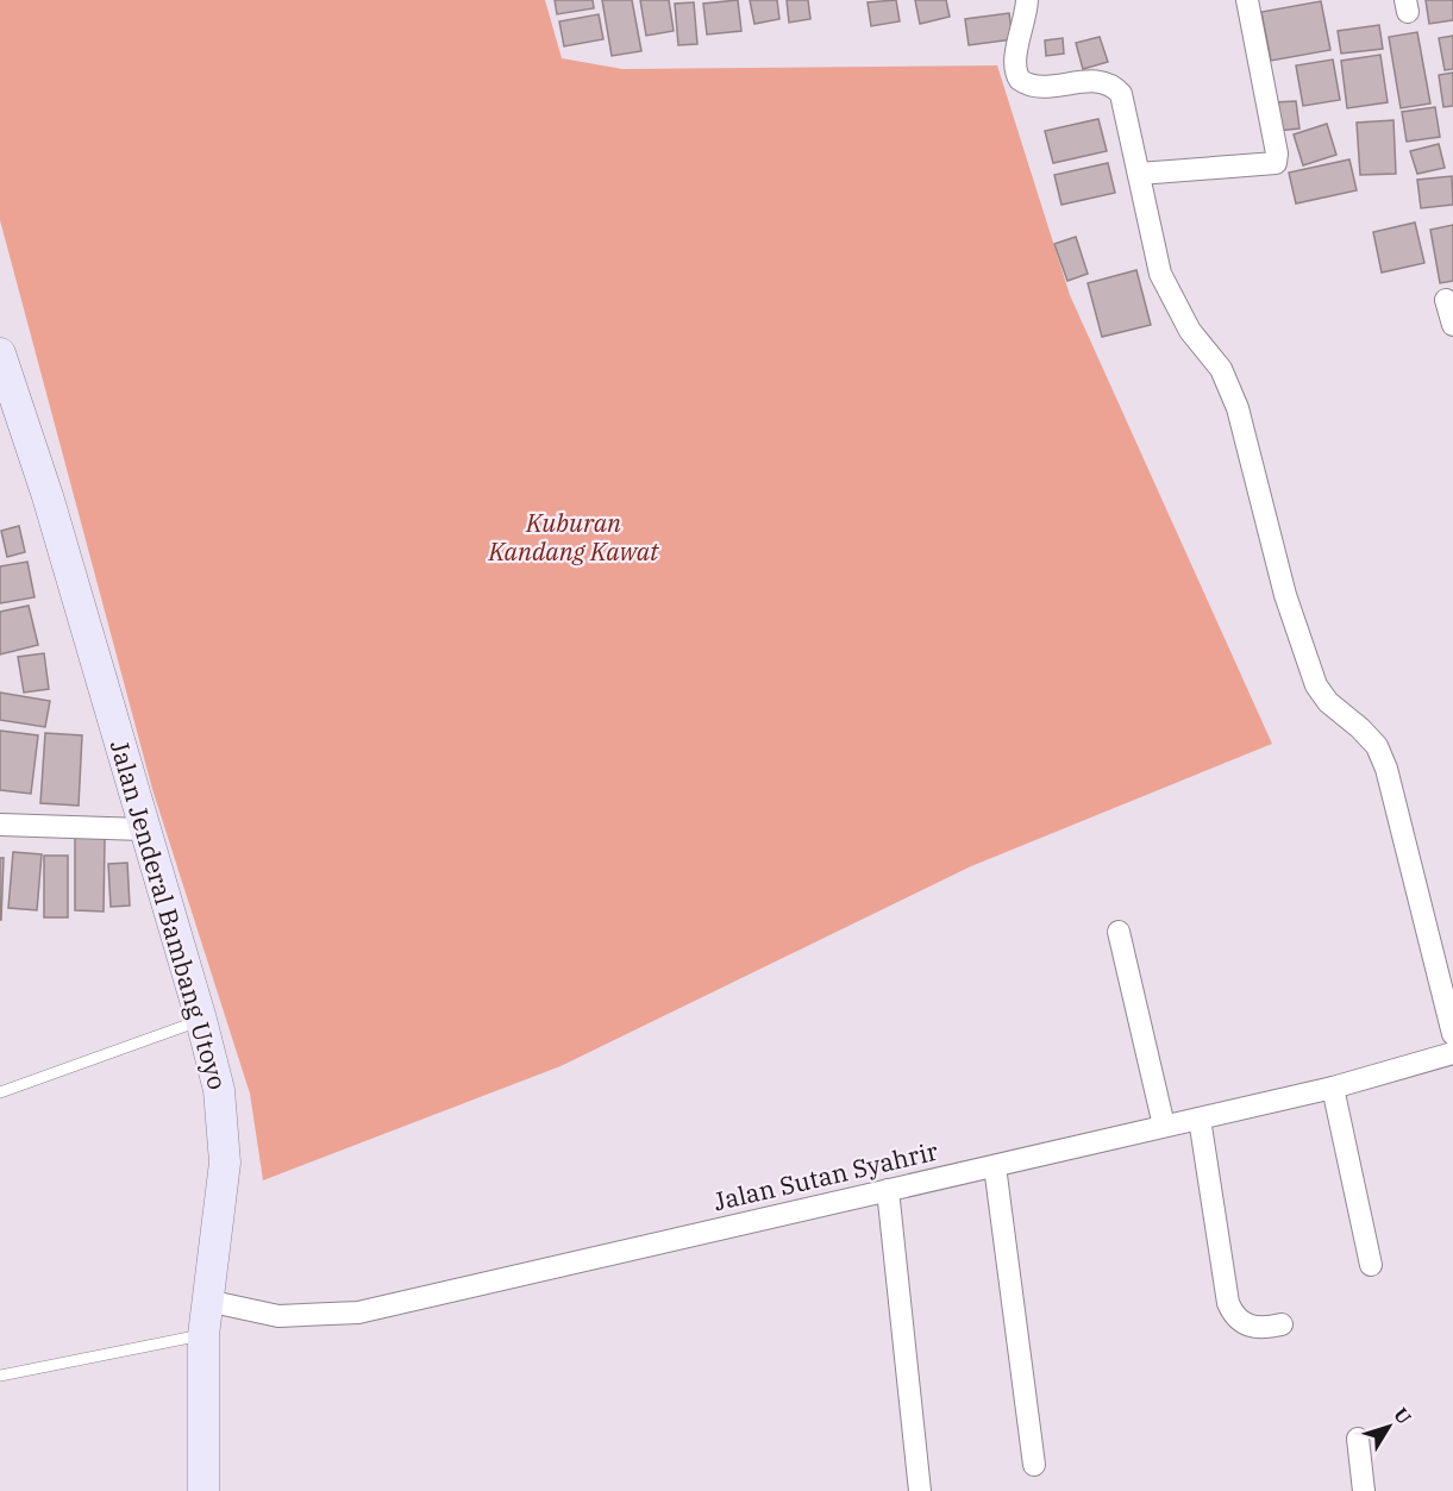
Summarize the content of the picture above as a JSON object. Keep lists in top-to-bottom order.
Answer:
{
  "streets": {
    "street": ["Jalan Jenderal Bambang Utoyo", "Jalan Sutan Syahrir"]
  },
  "crossings": [
    ["Jalan Jenderal Bambang Utoyo", "Jalan Sutan Syahrir"]
  ],
  "parks": ["Kuburan Kandang Kawat"],
  "north": "top right"
}
